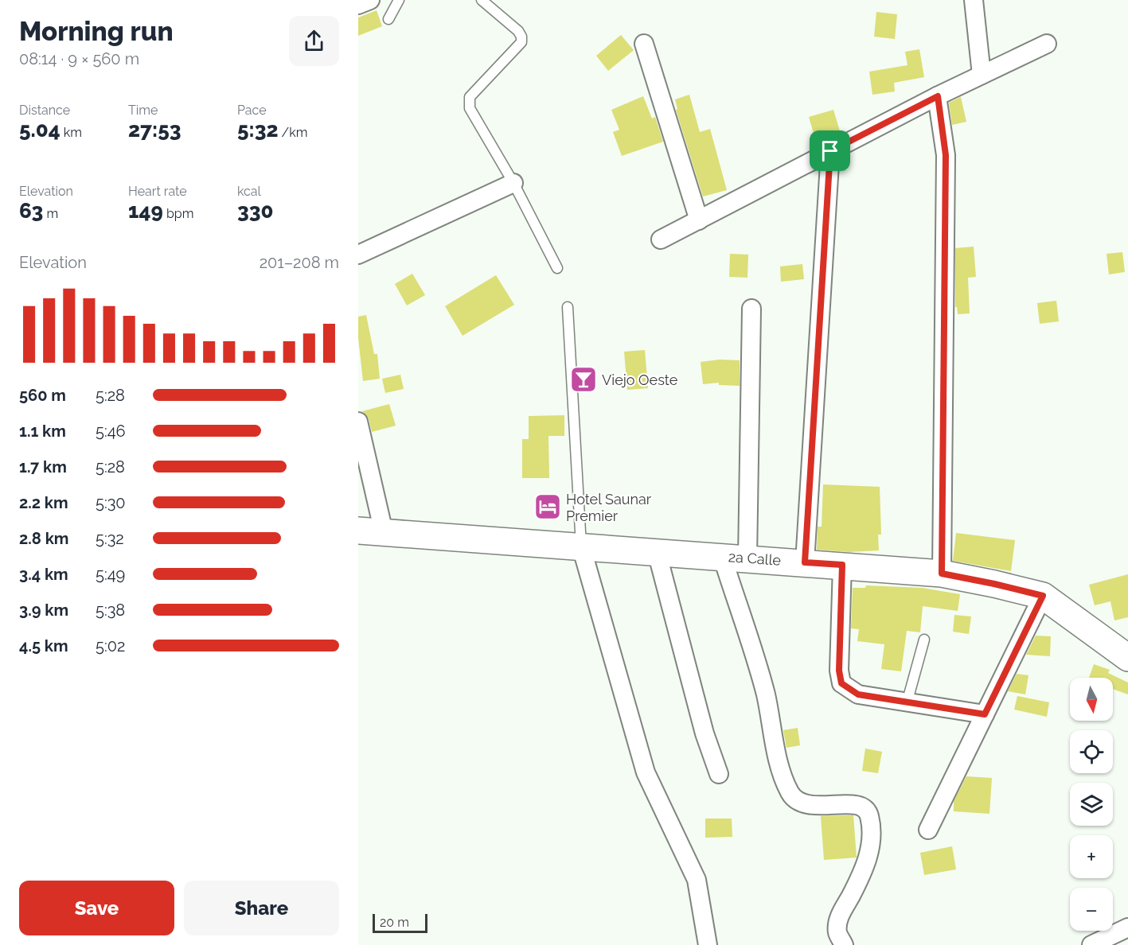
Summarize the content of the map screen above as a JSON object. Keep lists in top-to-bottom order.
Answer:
{
  "streets": {
    "main road": ["2a Calle"]
  },
  "places": {
    "bar": ["Viejo Oeste"],
    "hotel": ["Hotel Saunar Premier"]
  },
  "scale_bar": "20 m",
  "north": "bottom",
  "page": {
    "heading": ["Morning run", "08:14 · 9 × 560 m"],
    "stats": [
      ["Distance", "5.04 km"],
      ["Time", "27:53"],
      ["Pace", "5:32 /km"],
      ["Elevation", "63 m"],
      ["Heart rate", "149 bpm"],
      ["kcal", "330"]
    ],
    "chart": ["Elevation", "201–208 m"],
    "list": [
      {
        "name": "560 m",
        "note": "5:28"
      },
      {
        "name": "1.1 km",
        "note": "5:46"
      },
      {
        "name": "1.7 km",
        "note": "5:28"
      },
      {
        "name": "2.2 km",
        "note": "5:30"
      },
      {
        "name": "2.8 km",
        "note": "5:32"
      },
      {
        "name": "3.4 km",
        "note": "5:49"
      },
      {
        "name": "3.9 km",
        "note": "5:38"
      },
      {
        "name": "4.5 km",
        "note": "5:02"
      }
    ],
    "map_buttons": ["+", "−"],
    "buttons": ["Save", "Share"],
    "scale": "20 m"
  }
}
